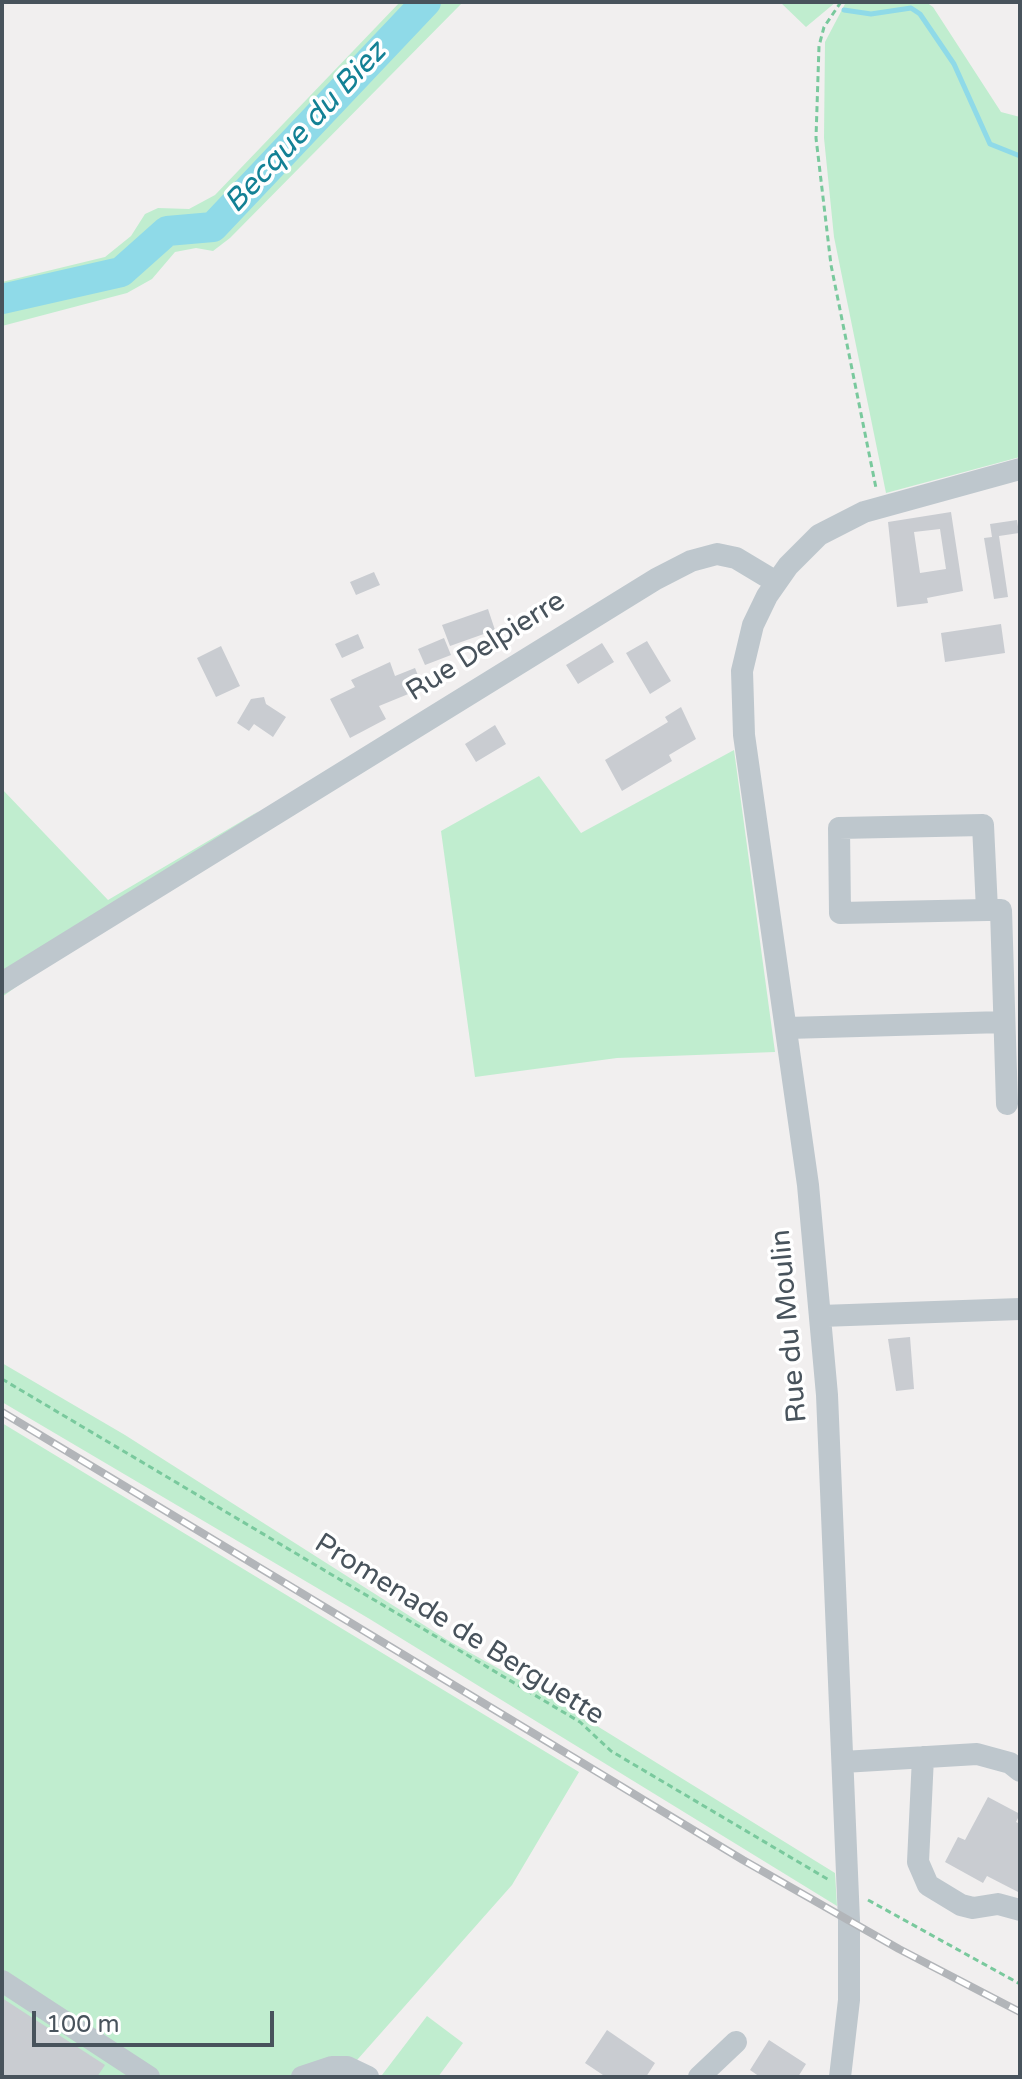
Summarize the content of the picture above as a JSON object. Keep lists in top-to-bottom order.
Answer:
{
  "streets": {
    "street": ["Rue Delpierre", "Rue du Moulin"],
    "path": ["Promenade de Berguette"]
  },
  "crossings": [
    ["Rue Delpierre", "Rue du Moulin"],
    ["Rue du Moulin", "Promenade de Berguette"]
  ],
  "water": ["Becque du Biez"],
  "scale_bar": "100 m"
}
